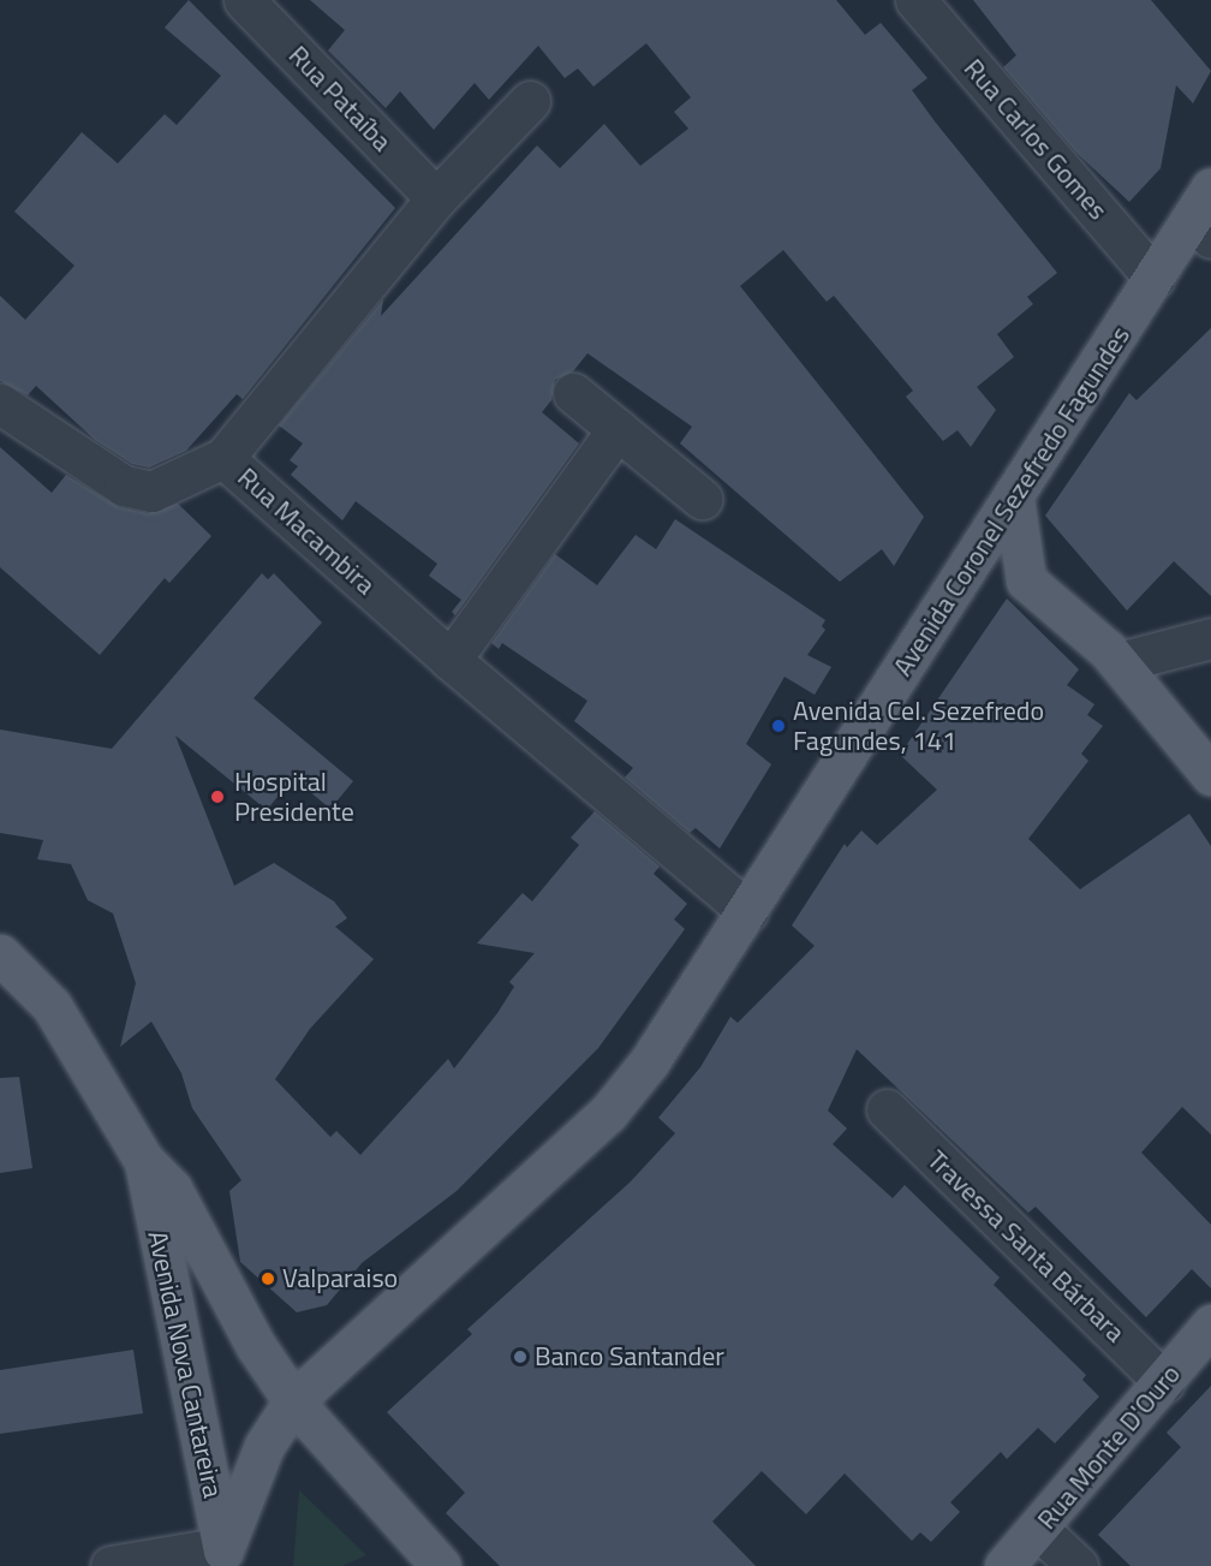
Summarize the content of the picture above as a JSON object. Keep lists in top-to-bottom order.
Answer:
{
  "streets": {
    "main road": ["Avenida Coronel Sezefredo Fagundes", "Avenida Nova Cantareira", "Rua Monte D'Ouro"],
    "street": [
      "Rua Pataíba",
      "Rua Carlos Gomes",
      "Rua Macambira",
      "Travessa Santa Bárbara"
    ]
  },
  "crossings": [
    ["Rua Pataíba", "Rua Macambira"],
    ["Rua Carlos Gomes", "Avenida Coronel Sezefredo Fagundes"],
    ["Avenida Coronel Sezefredo Fagundes", "Rua Macambira"],
    ["Avenida Coronel Sezefredo Fagundes", "Avenida Nova Cantareira"],
    ["Travessa Santa Bárbara", "Rua Monte D'Ouro"]
  ],
  "places": [
    "Avenida Cel. Sezefredo Fagundes, 141",
    "Hospital Presidente",
    "Valparaiso",
    "Banco Santander"
  ]
}
